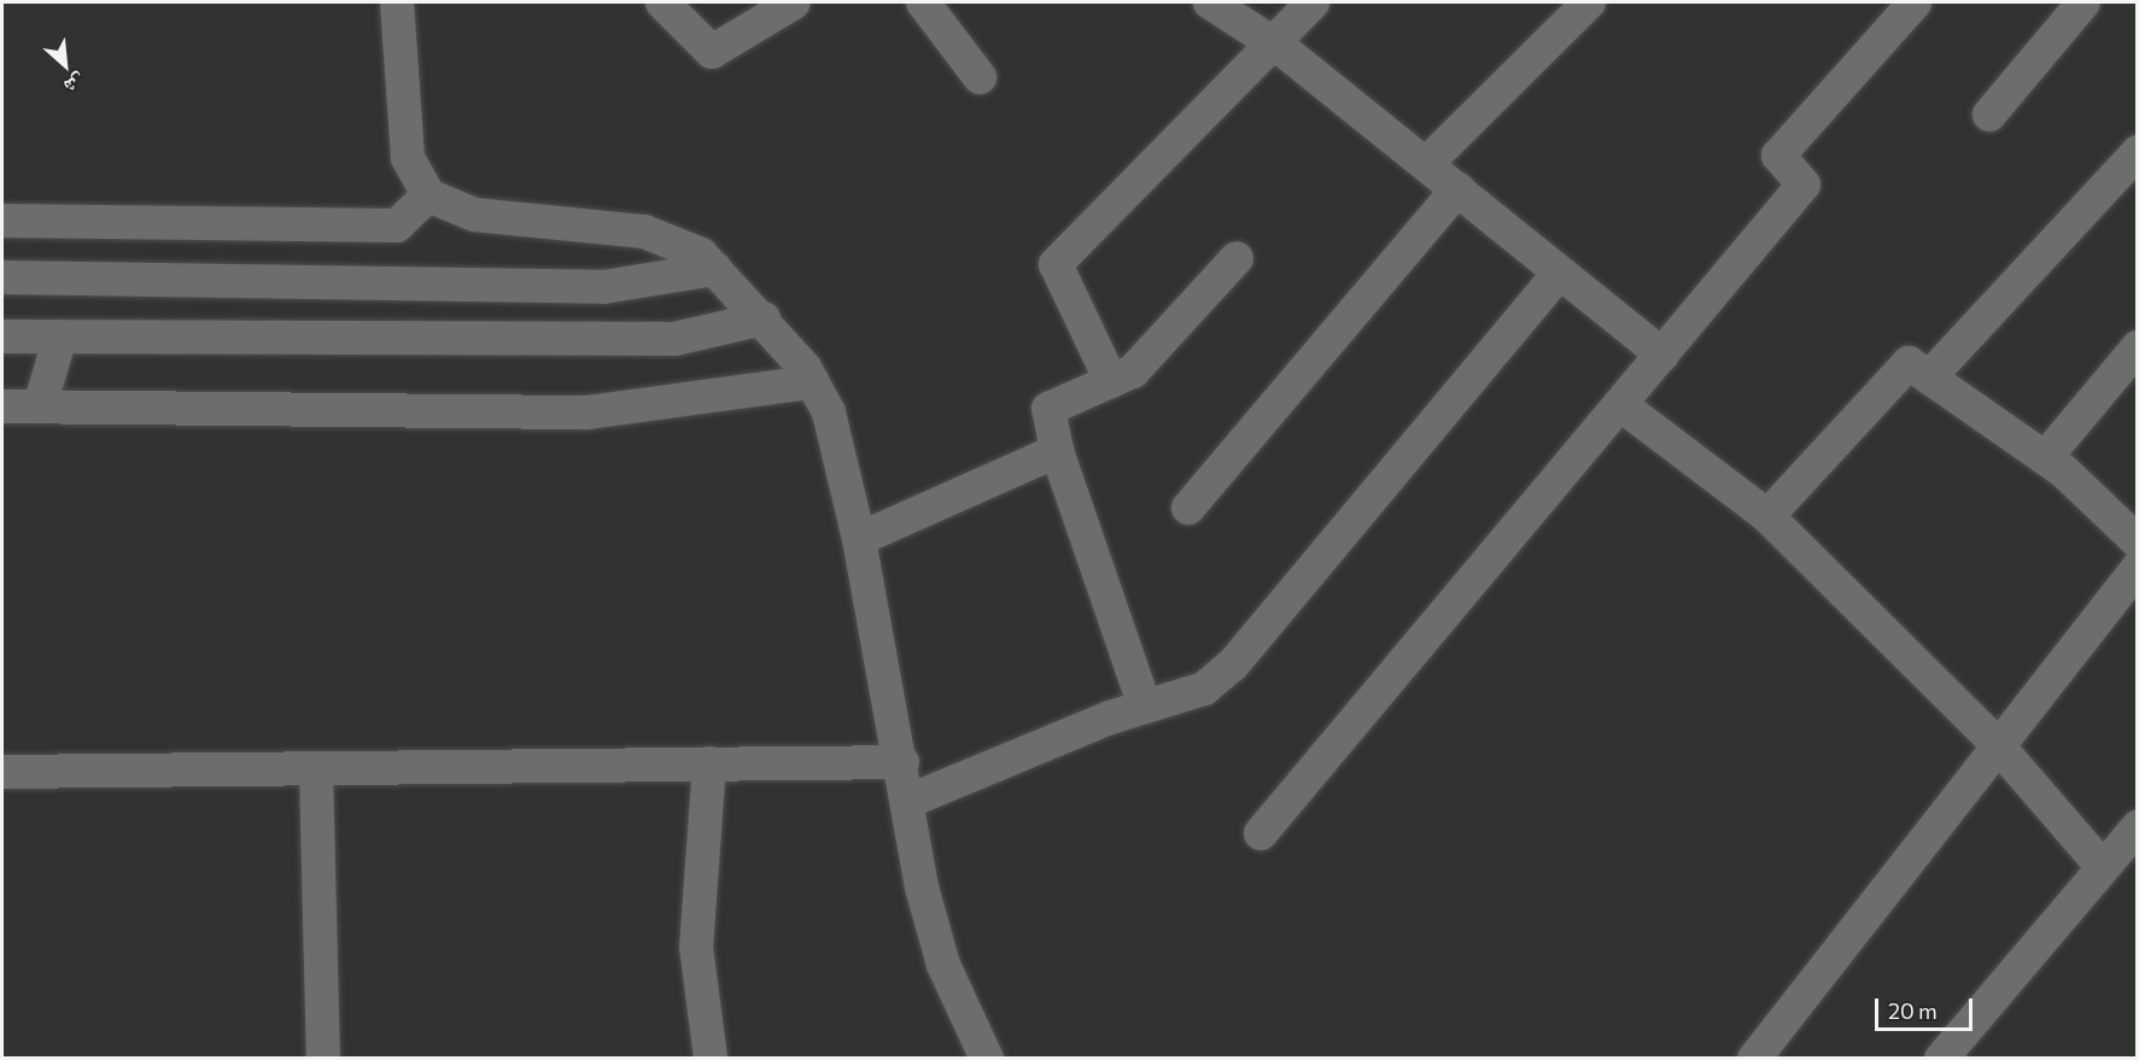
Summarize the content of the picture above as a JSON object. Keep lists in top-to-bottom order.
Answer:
{
  "scale_bar": "20 m",
  "north": "bottom right"
}
